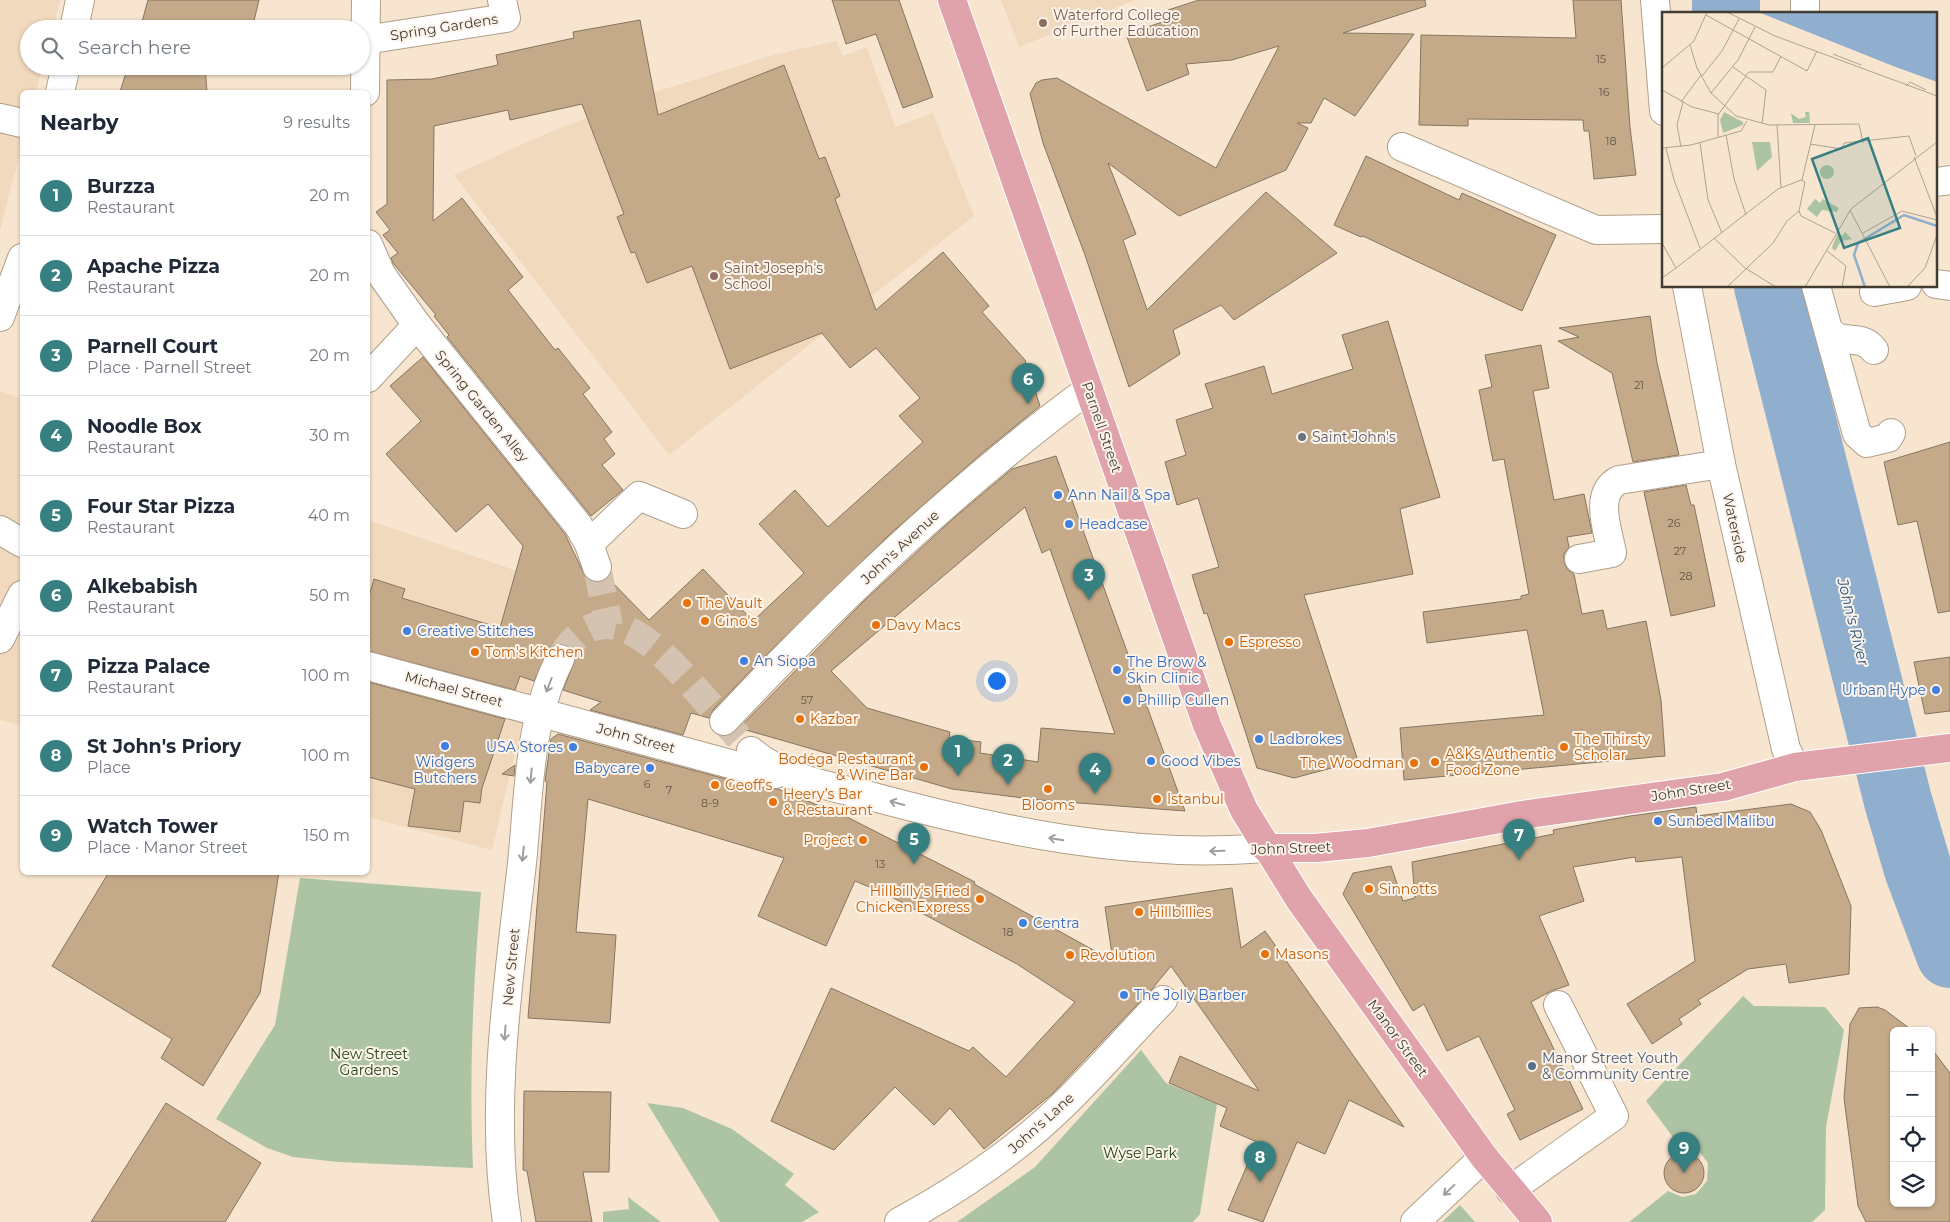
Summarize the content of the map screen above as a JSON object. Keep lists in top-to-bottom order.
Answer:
{
  "streets": {
    "main road": ["Parnell Street", "John Street", "Manor Street"],
    "street": [
      "Spring Gardens",
      "Spring Garden Alley",
      "Waterside",
      "John's Avenue",
      "Michael Street",
      "New Street",
      "John's Lane"
    ]
  },
  "crossings": [
    ["Parnell Street", "John's Avenue"],
    ["Parnell Street", "John Street"],
    ["Parnell Street", "Manor Street"],
    ["Waterside", "John Street"],
    ["Michael Street", "John Street"],
    ["Michael Street", "New Street"],
    ["John Street", "New Street"],
    ["John Street", "Manor Street"]
  ],
  "one_way": ["New Street"],
  "water": ["John's River"],
  "parks": ["New Street Gardens", "Wyse Park"],
  "places": [
    "Waterford College of Further Education",
    "Saint Joseph's School",
    "Saint John's",
    "Ann Nail & Spa",
    "Headcase",
    "The Vault",
    "Gino's",
    "Davy Macs",
    "Creative Stitches",
    "Espresso",
    "Tom's Kitchen",
    "An Siopa",
    "The Brow & Skin Clinic",
    "Urban Hype",
    "Phillip Cullen",
    "Kazbar",
    "Ladbrokes",
    "Widgers Butchers",
    "USA Stores",
    "The Thirsty Scholar",
    "Good Vibes",
    "A&Ks Authentic Food Zone",
    "The Woodman",
    "Bodéga Restaurant & Wine Bar",
    "Babycare",
    "Geoff's",
    "Blooms",
    "Istanbul",
    "Heery’s Bar & Restaurant",
    "Sunbed Malibu",
    "Project",
    "Sinnotts",
    "Hillbilly's Fried Chicken Express",
    "Hillbillies",
    "Centra",
    "Masons",
    "Revolution",
    "The Jolly Barber",
    "Manor Street Youth & Community Centre"
  ],
  "house_numbers": [
    "15",
    "16",
    "18",
    "21",
    "26",
    "27",
    "28",
    "57",
    "6",
    "7",
    "8-9",
    "13",
    "18"
  ],
  "page": {
    "search": "Search here",
    "heading": ["Nearby", "9 results"],
    "list": [
      {
        "mark": "1",
        "name": "Burzza",
        "note": "Restaurant",
        "value": "20 m"
      },
      {
        "mark": "2",
        "name": "Apache Pizza",
        "note": "Restaurant",
        "value": "20 m"
      },
      {
        "mark": "3",
        "name": "Parnell Court",
        "note": "Place · Parnell Street",
        "value": "20 m"
      },
      {
        "mark": "4",
        "name": "Noodle Box",
        "note": "Restaurant",
        "value": "30 m"
      },
      {
        "mark": "5",
        "name": "Four Star Pizza",
        "note": "Restaurant",
        "value": "40 m"
      },
      {
        "mark": "6",
        "name": "Alkebabish",
        "note": "Restaurant",
        "value": "50 m"
      },
      {
        "mark": "7",
        "name": "Pizza Palace",
        "note": "Restaurant",
        "value": "100 m"
      },
      {
        "mark": "8",
        "name": "St John's Priory",
        "note": "Place",
        "value": "100 m"
      },
      {
        "mark": "9",
        "name": "Watch Tower",
        "note": "Place · Manor Street",
        "value": "150 m"
      }
    ],
    "pins": [
      "6",
      "3",
      "1",
      "2",
      "4",
      "7",
      "5",
      "9",
      "8"
    ],
    "map_buttons": ["+", "−"]
  }
}
